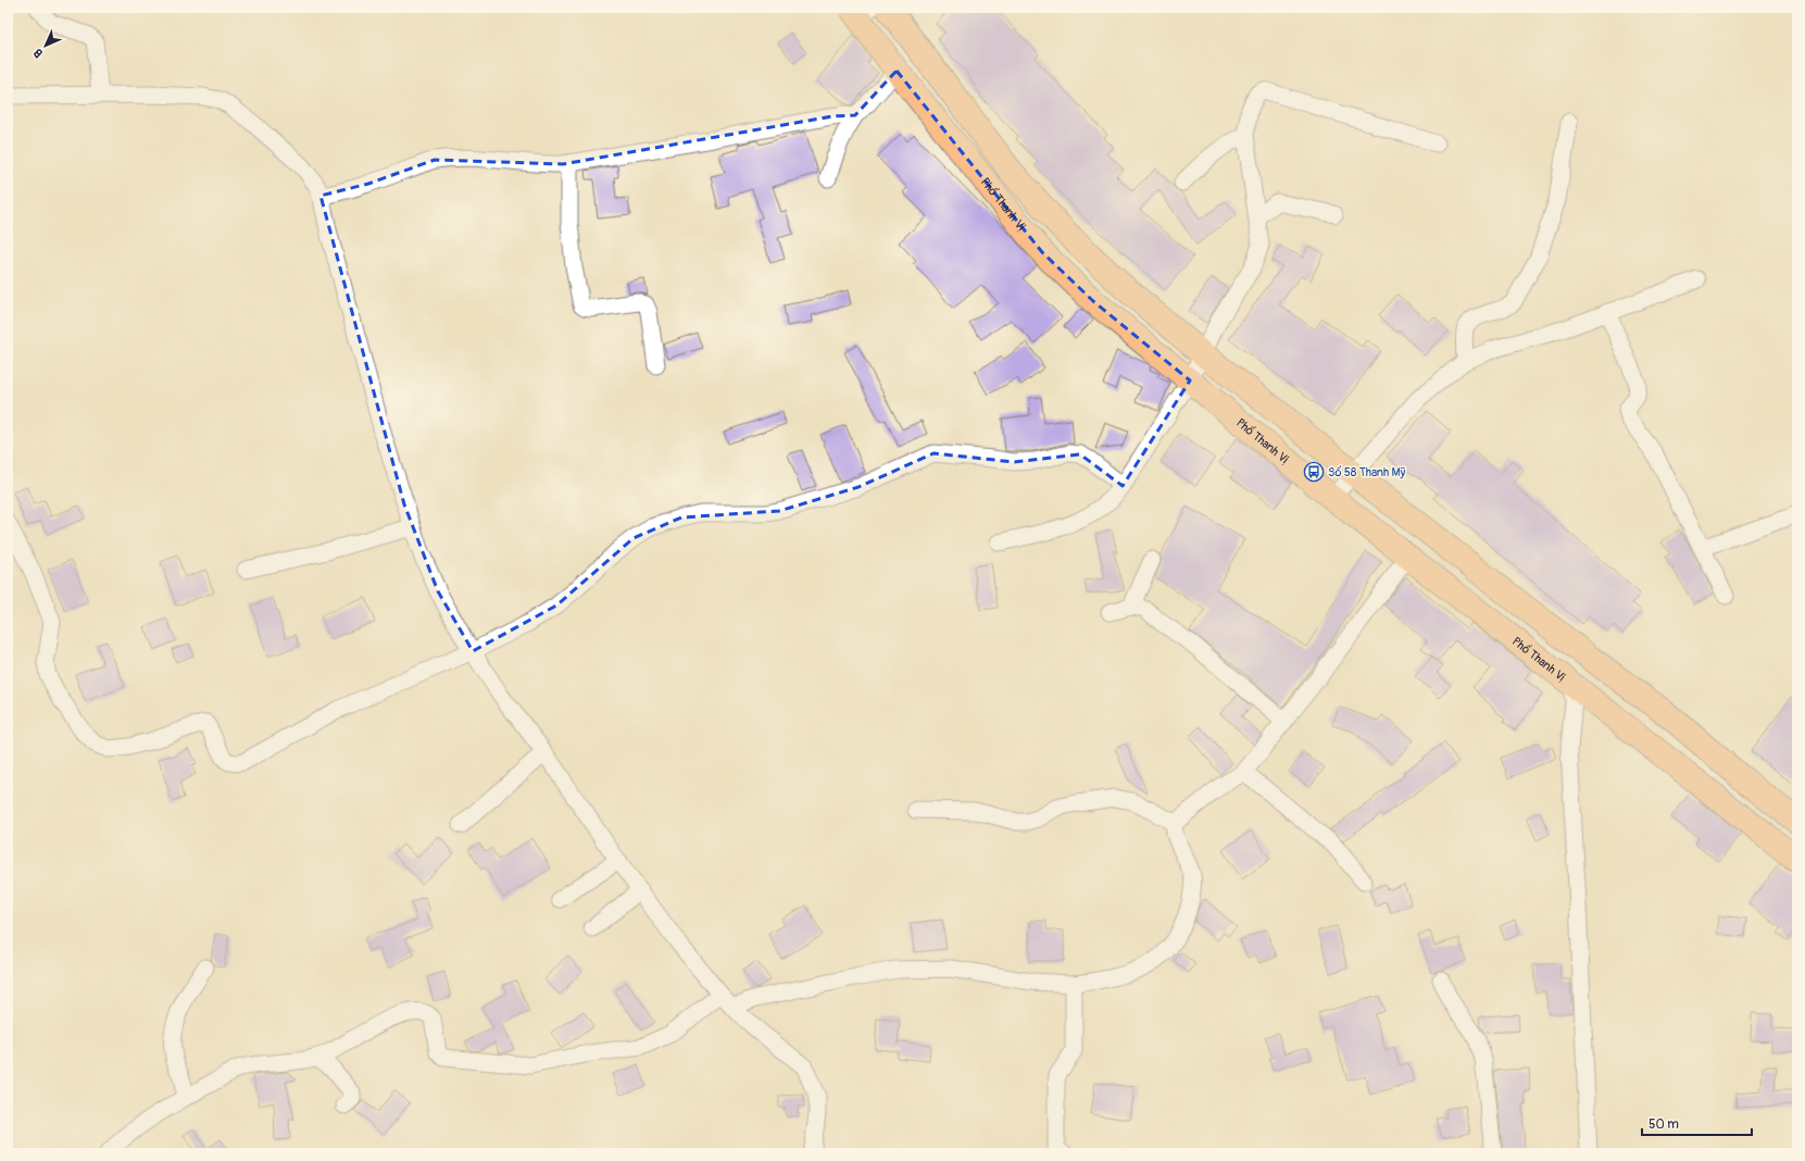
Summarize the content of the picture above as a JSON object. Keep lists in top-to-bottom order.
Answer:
{
  "streets": {
    "main road": ["Phố Thanh Vị"]
  },
  "places": {
    "bus stop": ["Số 58 Thanh Mỹ"]
  },
  "scale_bar": "50 m",
  "north": "bottom left"
}
